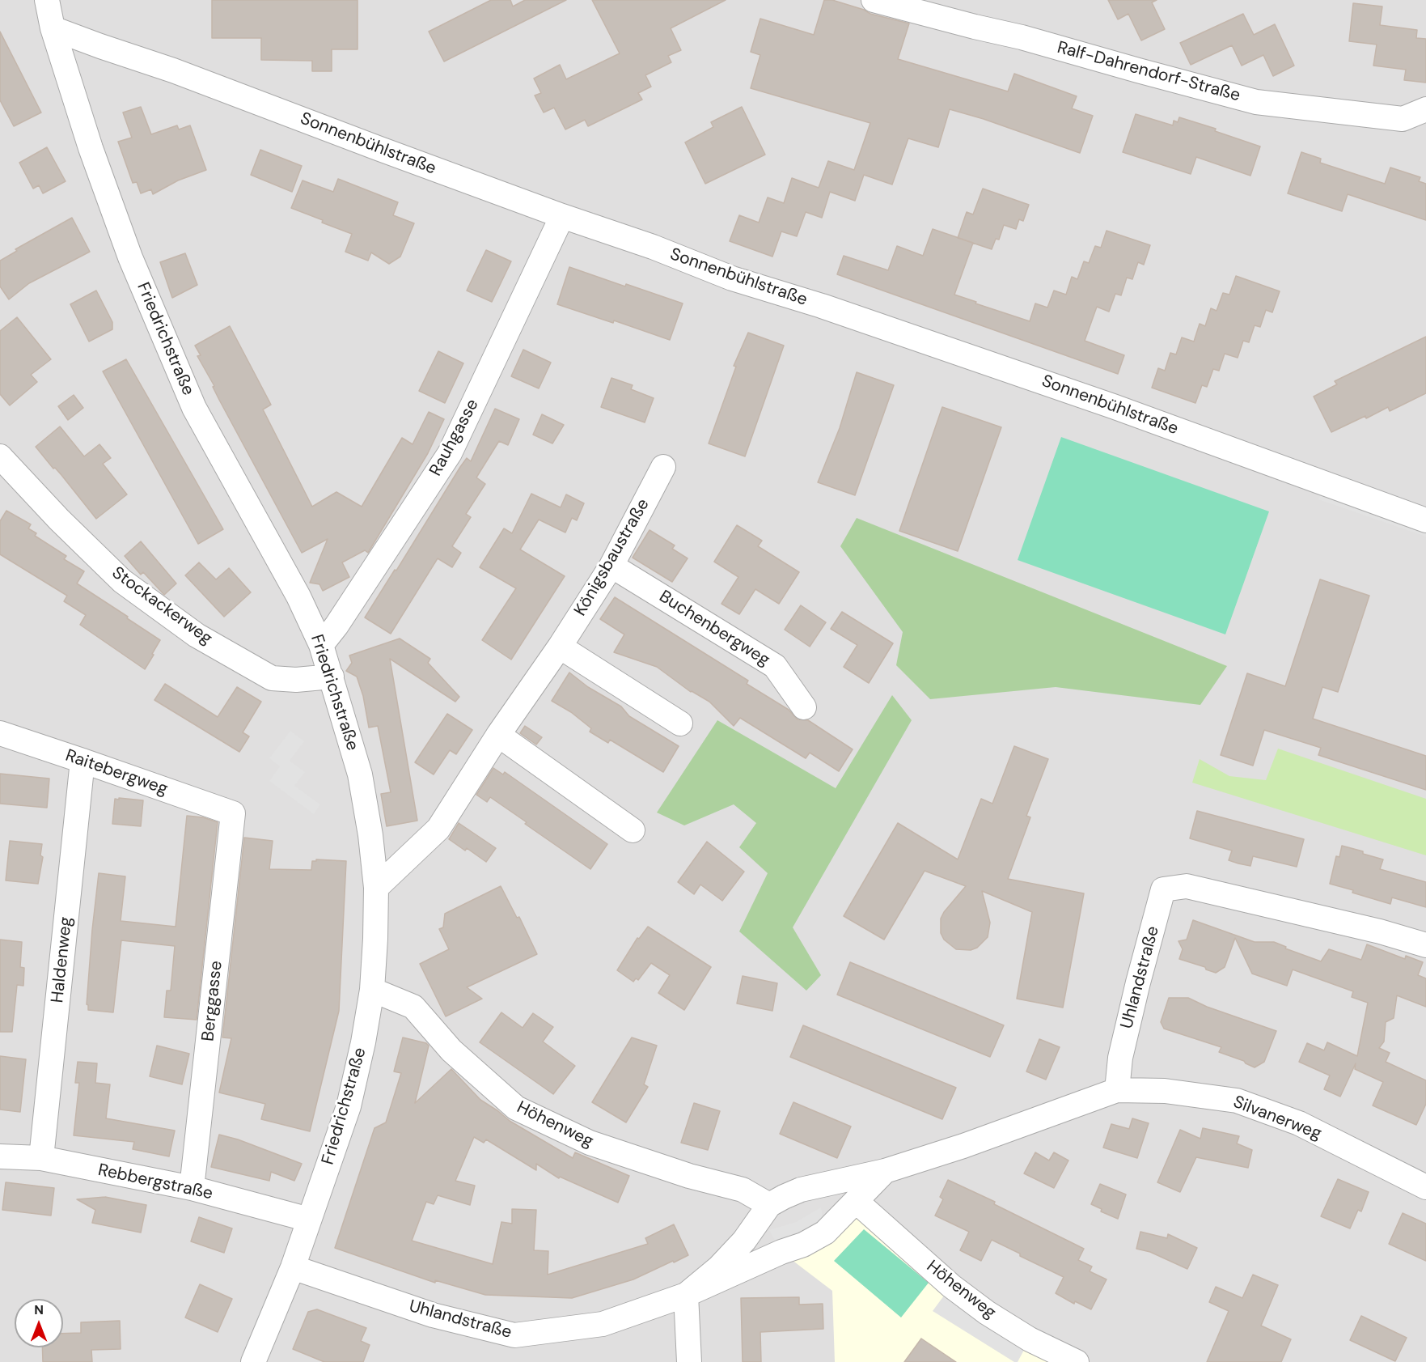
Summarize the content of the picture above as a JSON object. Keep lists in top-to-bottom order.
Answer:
{
  "streets": {
    "street": [
      "Ralf-Dahrendorf-Straße",
      "Sonnenbühlstraße",
      "Friedrichstraße",
      "Rauhgasse",
      "Königsbaustraße",
      "Stockackerweg",
      "Buchenbergweg",
      "Raitebergweg",
      "Haldenweg",
      "Uhlandstraße",
      "Berggasse",
      "Silvanerweg",
      "Höhenweg",
      "Rebbergstraße"
    ]
  },
  "crossings": [
    ["Sonnenbühlstraße", "Friedrichstraße"],
    ["Sonnenbühlstraße", "Rauhgasse"],
    ["Friedrichstraße", "Rauhgasse"],
    ["Friedrichstraße", "Königsbaustraße"],
    ["Friedrichstraße", "Stockackerweg"],
    ["Friedrichstraße", "Uhlandstraße"],
    ["Friedrichstraße", "Höhenweg"],
    ["Friedrichstraße", "Rebbergstraße"],
    ["Königsbaustraße", "Buchenbergweg"],
    ["Raitebergweg", "Haldenweg"],
    ["Raitebergweg", "Berggasse"],
    ["Haldenweg", "Rebbergstraße"],
    ["Uhlandstraße", "Silvanerweg"],
    ["Uhlandstraße", "Höhenweg"],
    ["Berggasse", "Rebbergstraße"]
  ],
  "north": "top"
}
